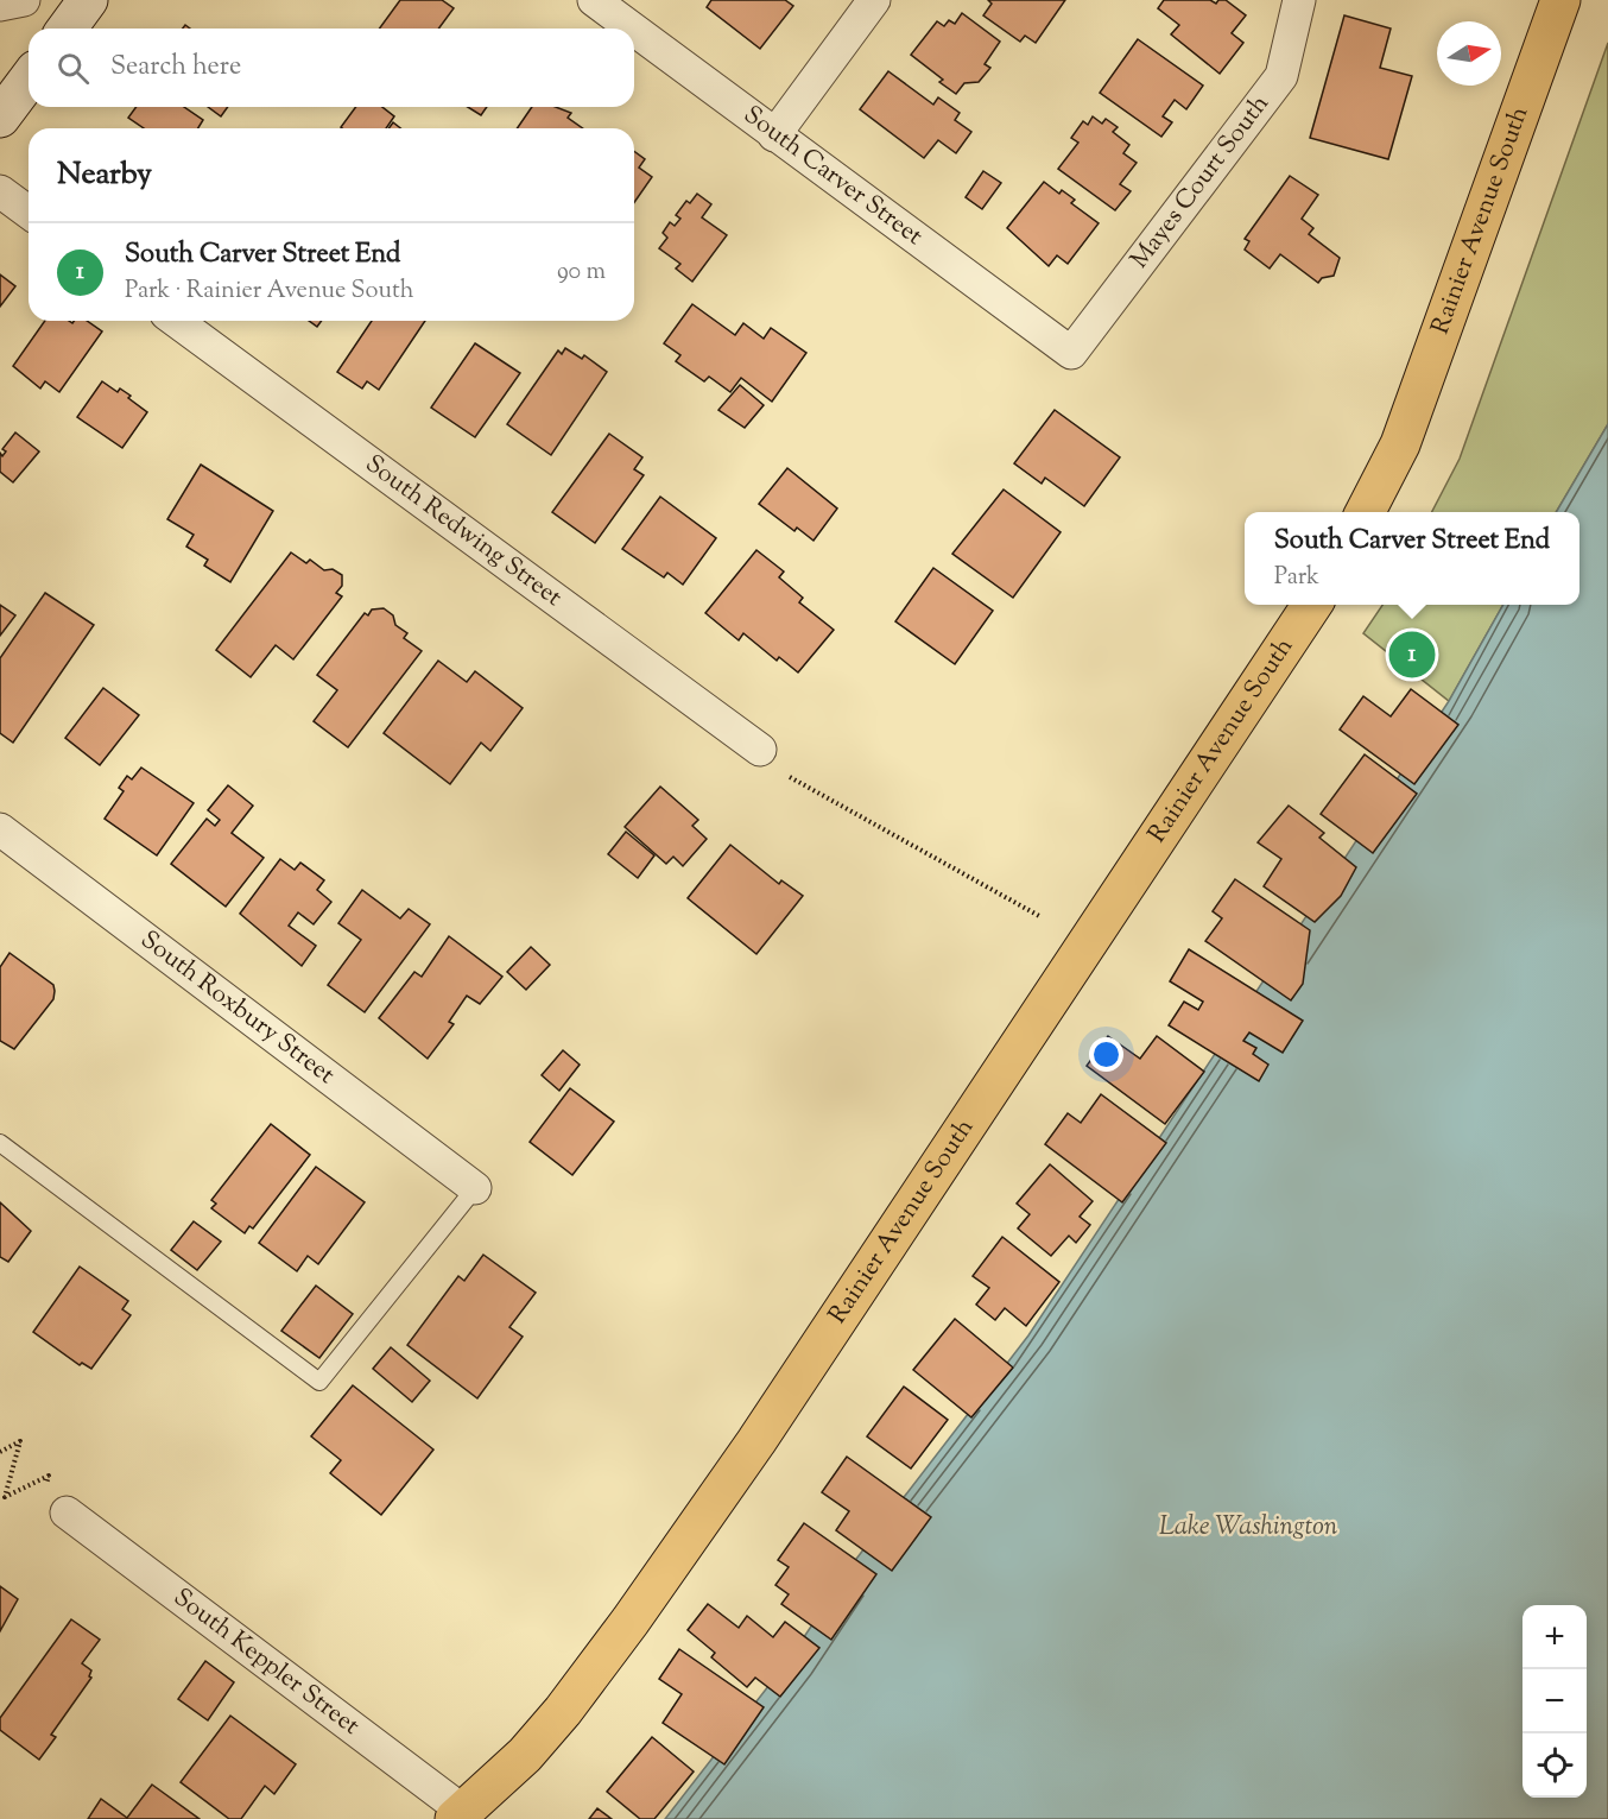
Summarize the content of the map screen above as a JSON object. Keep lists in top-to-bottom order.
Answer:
{
  "streets": {
    "main road": ["Rainier Avenue South"],
    "street": [
      "South Carver Street",
      "Mayes Court South",
      "South Redwing Street",
      "South Roxbury Street",
      "South Keppler Street"
    ]
  },
  "crossings": [
    ["South Carver Street", "Mayes Court South"],
    ["Rainier Avenue South", "South Keppler Street"]
  ],
  "water": ["Lake Washington"],
  "north": "right",
  "page": {
    "search": "Search here",
    "heading": "Nearby",
    "list": [
      {
        "mark": "1",
        "name": "South Carver Street End",
        "note": "Park · Rainier Avenue South",
        "value": "90 m"
      }
    ],
    "popup": ["South Carver Street End", "Park"],
    "pins": "1",
    "map_buttons": ["+", "−"]
  }
}
